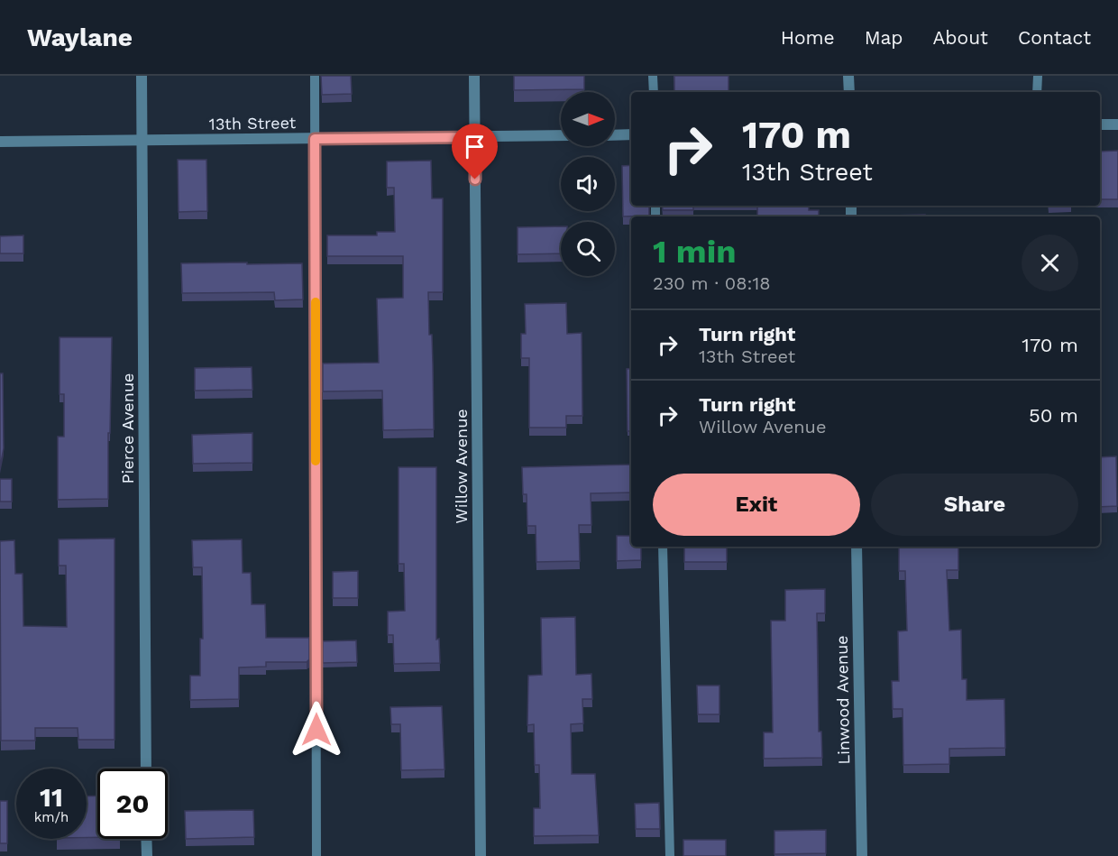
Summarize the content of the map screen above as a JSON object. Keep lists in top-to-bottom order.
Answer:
{
  "streets": {
    "street": [
      "13th Street",
      "Pierce Avenue",
      "Willow Avenue",
      "Linwood Avenue"
    ]
  },
  "crossings": [
    ["13th Street", "Pierce Avenue"],
    ["13th Street", "Willow Avenue"]
  ],
  "north": "right",
  "page": {
    "header": "Waylane",
    "nav": [
      "Home",
      "Map",
      "About",
      "Contact"
    ],
    "turn": ["170 m", "13th Street"],
    "heading": ["1 min", "230 m · 08:18"],
    "list": [
      {
        "name": "Turn right",
        "note": "13th Street",
        "value": "170 m"
      },
      {
        "name": "Turn right",
        "note": "Willow Avenue",
        "value": "50 m"
      }
    ],
    "buttons": ["Exit", "Share"],
    "speed": "11 km/h",
    "limit": "20"
  }
}
